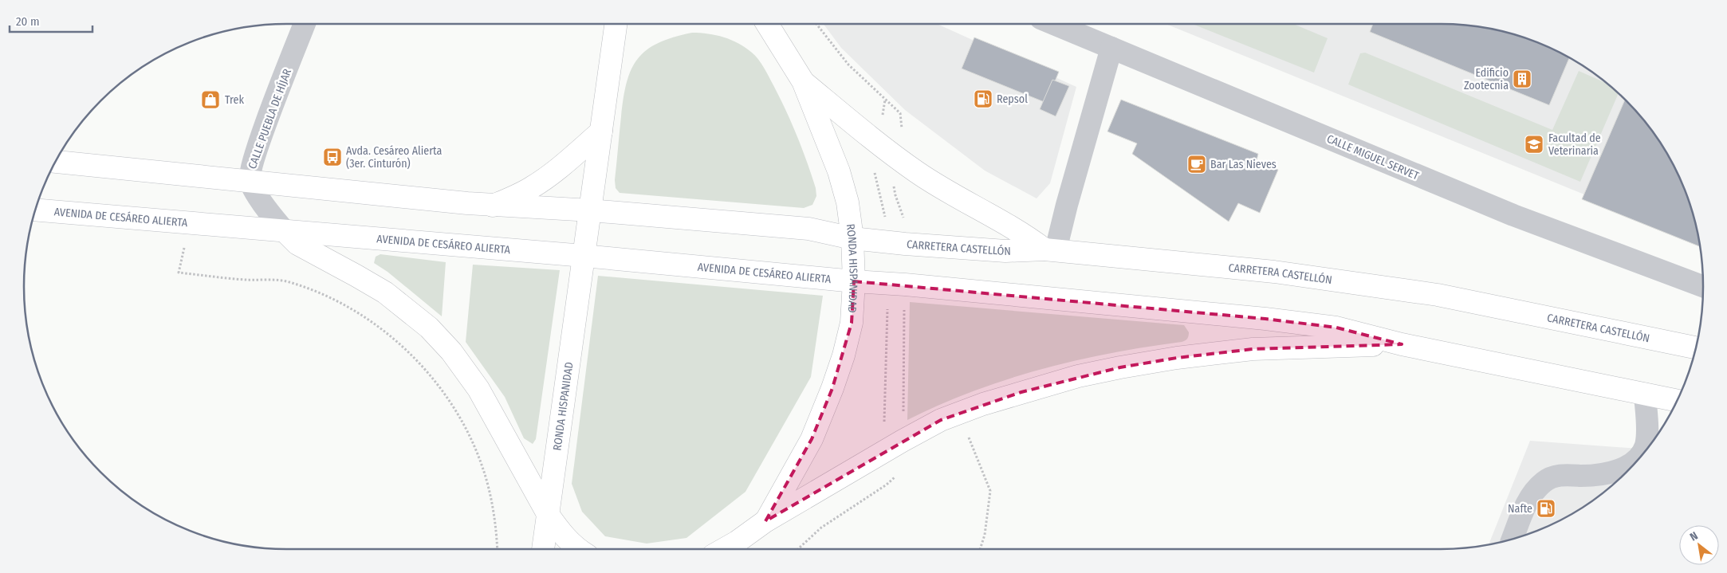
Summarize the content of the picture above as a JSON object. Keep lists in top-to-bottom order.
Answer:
{
  "streets": {
    "main road": ["AVENIDA DE CESÁREO ALIERTA", "CARRETERA CASTELLÓN", "RONDA HISPANIDAD"],
    "street": ["CALLE PUEBLA DE HÍJAR", "CALLE MIGUEL SERVET"]
  },
  "crossings": [
    ["CALLE PUEBLA DE HÍJAR", "AVENIDA DE CESÁREO ALIERTA"],
    ["AVENIDA DE CESÁREO ALIERTA", "RONDA HISPANIDAD"],
    ["CARRETERA CASTELLÓN", "RONDA HISPANIDAD"]
  ],
  "places": {
    "building": ["Edificio Zootecnia"],
    "fuel station": ["Repsol", "Nafte"],
    "shop": ["Trek"],
    "school or university": ["Facultad de Veterinaria"],
    "bus stop": ["Avda. Cesáreo Alierta (3er. Cinturón)"],
    "cafe": ["Bar Las Nieves"]
  },
  "scale_bar": "20 m",
  "north": "top left"
}
